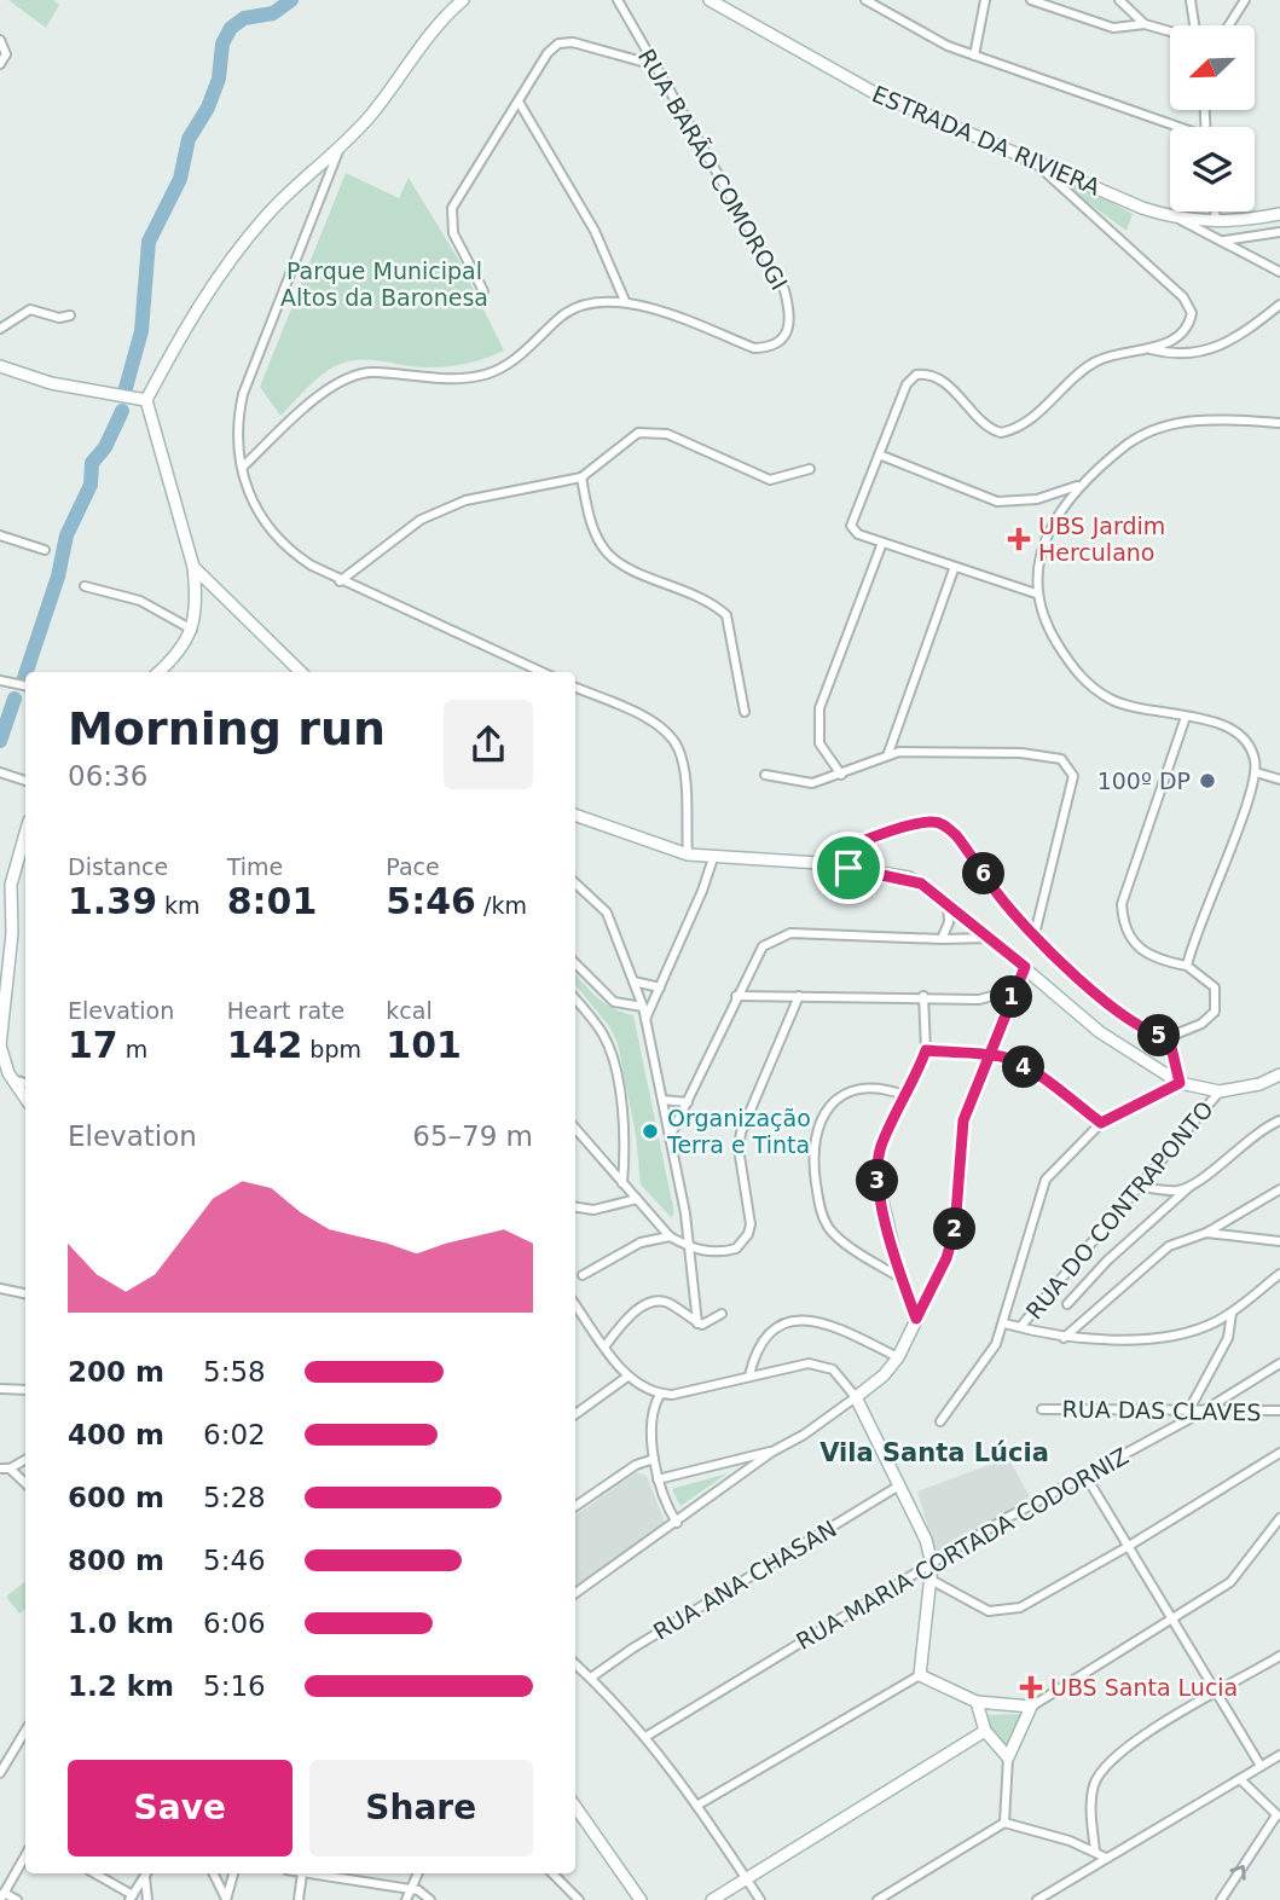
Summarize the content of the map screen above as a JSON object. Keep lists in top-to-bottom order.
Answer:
{
  "streets": {
    "street": [
      "ESTRADA DA RIVIERA",
      "RUA BARÃO COMOROGI",
      "RUA DO CONTRAPONTO",
      "RUA DAS CLAVES",
      "RUA MARIA CORTADA CODORNIZ",
      "RUA ANA CHASAN"
    ]
  },
  "crossings": [
    ["RUA DAS CLAVES", "RUA MARIA CORTADA CODORNIZ"]
  ],
  "districts": ["Vila Santa Lúcia"],
  "parks": ["Parque Municipal Altos da Baronesa"],
  "places": {
    "health": ["UBS Jardim Herculano", "UBS Santa Lucia"],
    "other": ["100º DP", "Organização Terra e Tinta"]
  },
  "north": "bottom left",
  "page": {
    "heading": ["Morning run", "06:36"],
    "stats": [
      ["Distance", "1.39 km"],
      ["Time", "8:01"],
      ["Pace", "5:46 /km"],
      ["Elevation", "17 m"],
      ["Heart rate", "142 bpm"],
      ["kcal", "101"]
    ],
    "pins": [
      "6",
      "1",
      "5",
      "4",
      "3",
      "2"
    ],
    "chart": ["Elevation", "65–79 m"],
    "list": [
      {
        "name": "200 m",
        "note": "5:58"
      },
      {
        "name": "400 m",
        "note": "6:02"
      },
      {
        "name": "600 m",
        "note": "5:28"
      },
      {
        "name": "800 m",
        "note": "5:46"
      },
      {
        "name": "1.0 km",
        "note": "6:06"
      },
      {
        "name": "1.2 km",
        "note": "5:16"
      }
    ],
    "buttons": ["Save", "Share"]
  }
}
